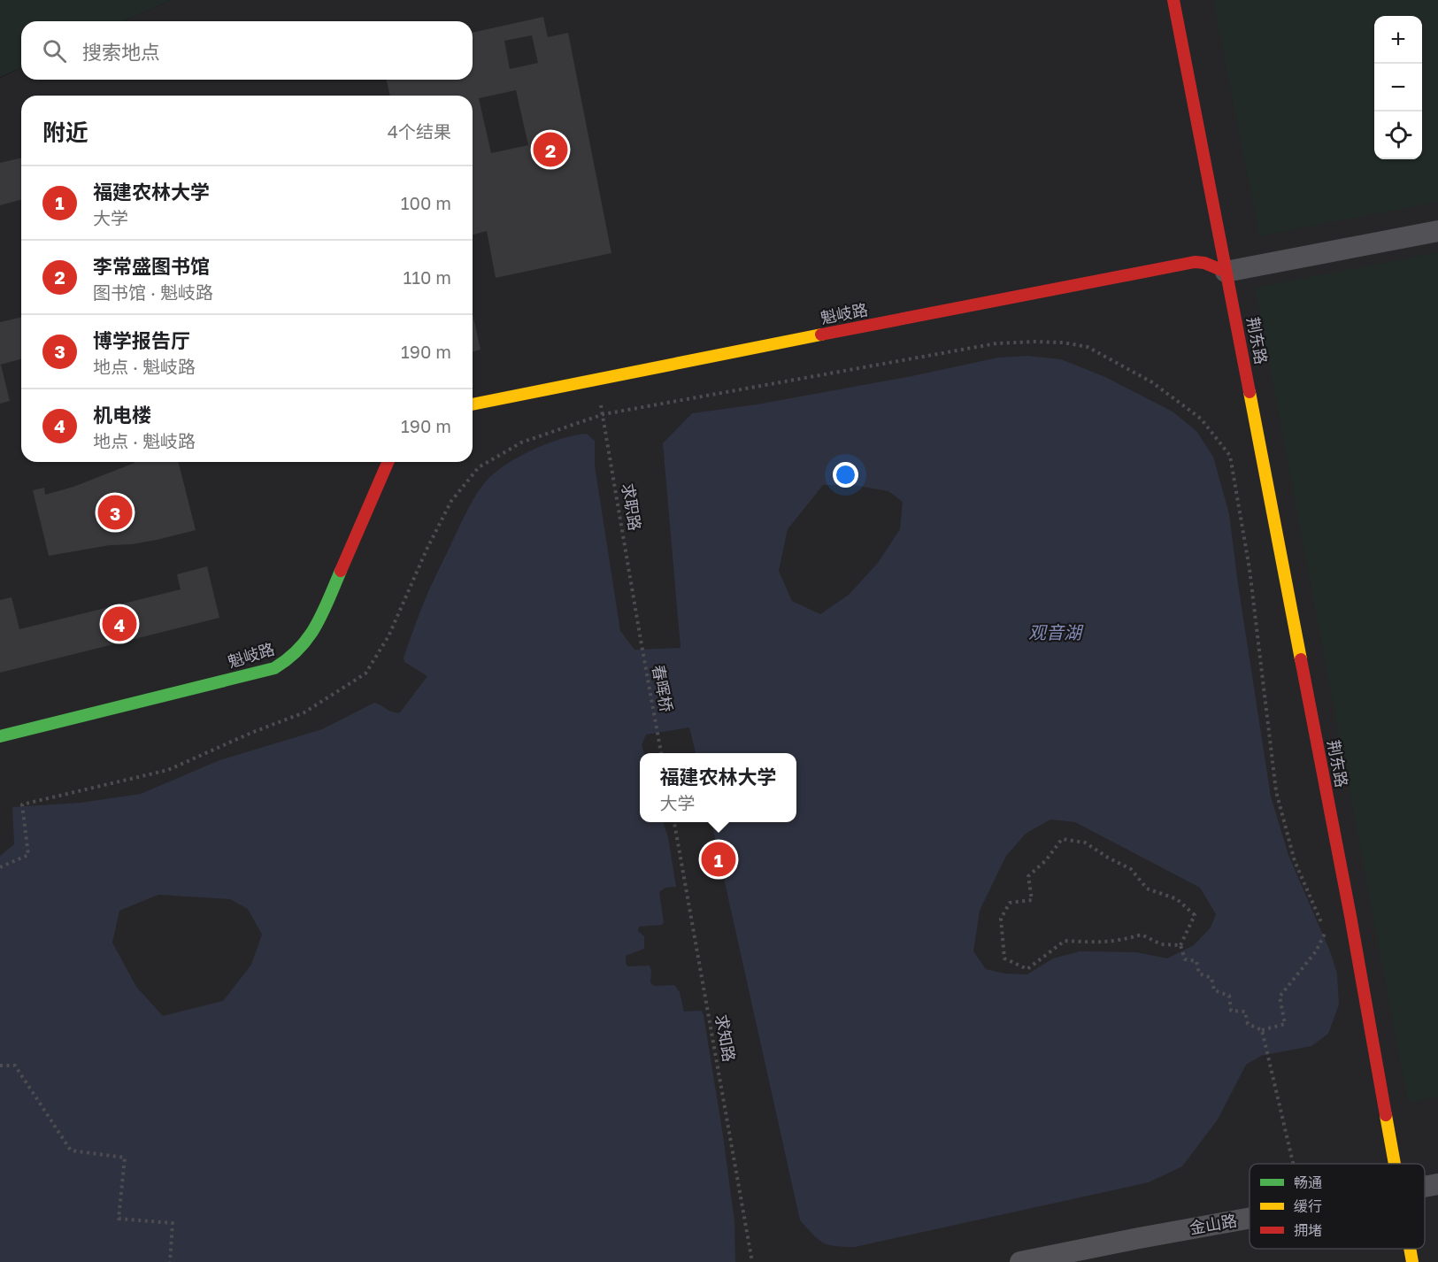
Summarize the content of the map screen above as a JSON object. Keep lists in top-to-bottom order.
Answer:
{
  "streets": {
    "street": ["魁岐路", "荆东路", "金山路"],
    "path": ["求职路", "春晖桥", "求知路"]
  },
  "crossings": [
    ["魁岐路", "荆东路"],
    ["魁岐路", "求职路"],
    ["求职路", "春晖桥"]
  ],
  "water": ["观音湖"],
  "legend": ["畅通", "缓行", "拥堵"],
  "page": {
    "map_buttons": ["+", "−"],
    "search": "搜索地点",
    "heading": ["附近", "4个结果"],
    "pins": [
      "2",
      "3",
      "4",
      "1"
    ],
    "list": [
      {
        "mark": "1",
        "name": "福建农林大学",
        "note": "大学",
        "value": "100 m"
      },
      {
        "mark": "2",
        "name": "李常盛图书馆",
        "note": "图书馆 · 魁岐路",
        "value": "110 m"
      },
      {
        "mark": "3",
        "name": "博学报告厅",
        "note": "地点 · 魁岐路",
        "value": "190 m"
      },
      {
        "mark": "4",
        "name": "机电楼",
        "note": "地点 · 魁岐路",
        "value": "190 m"
      }
    ],
    "popup": ["福建农林大学", "大学"]
  }
}
